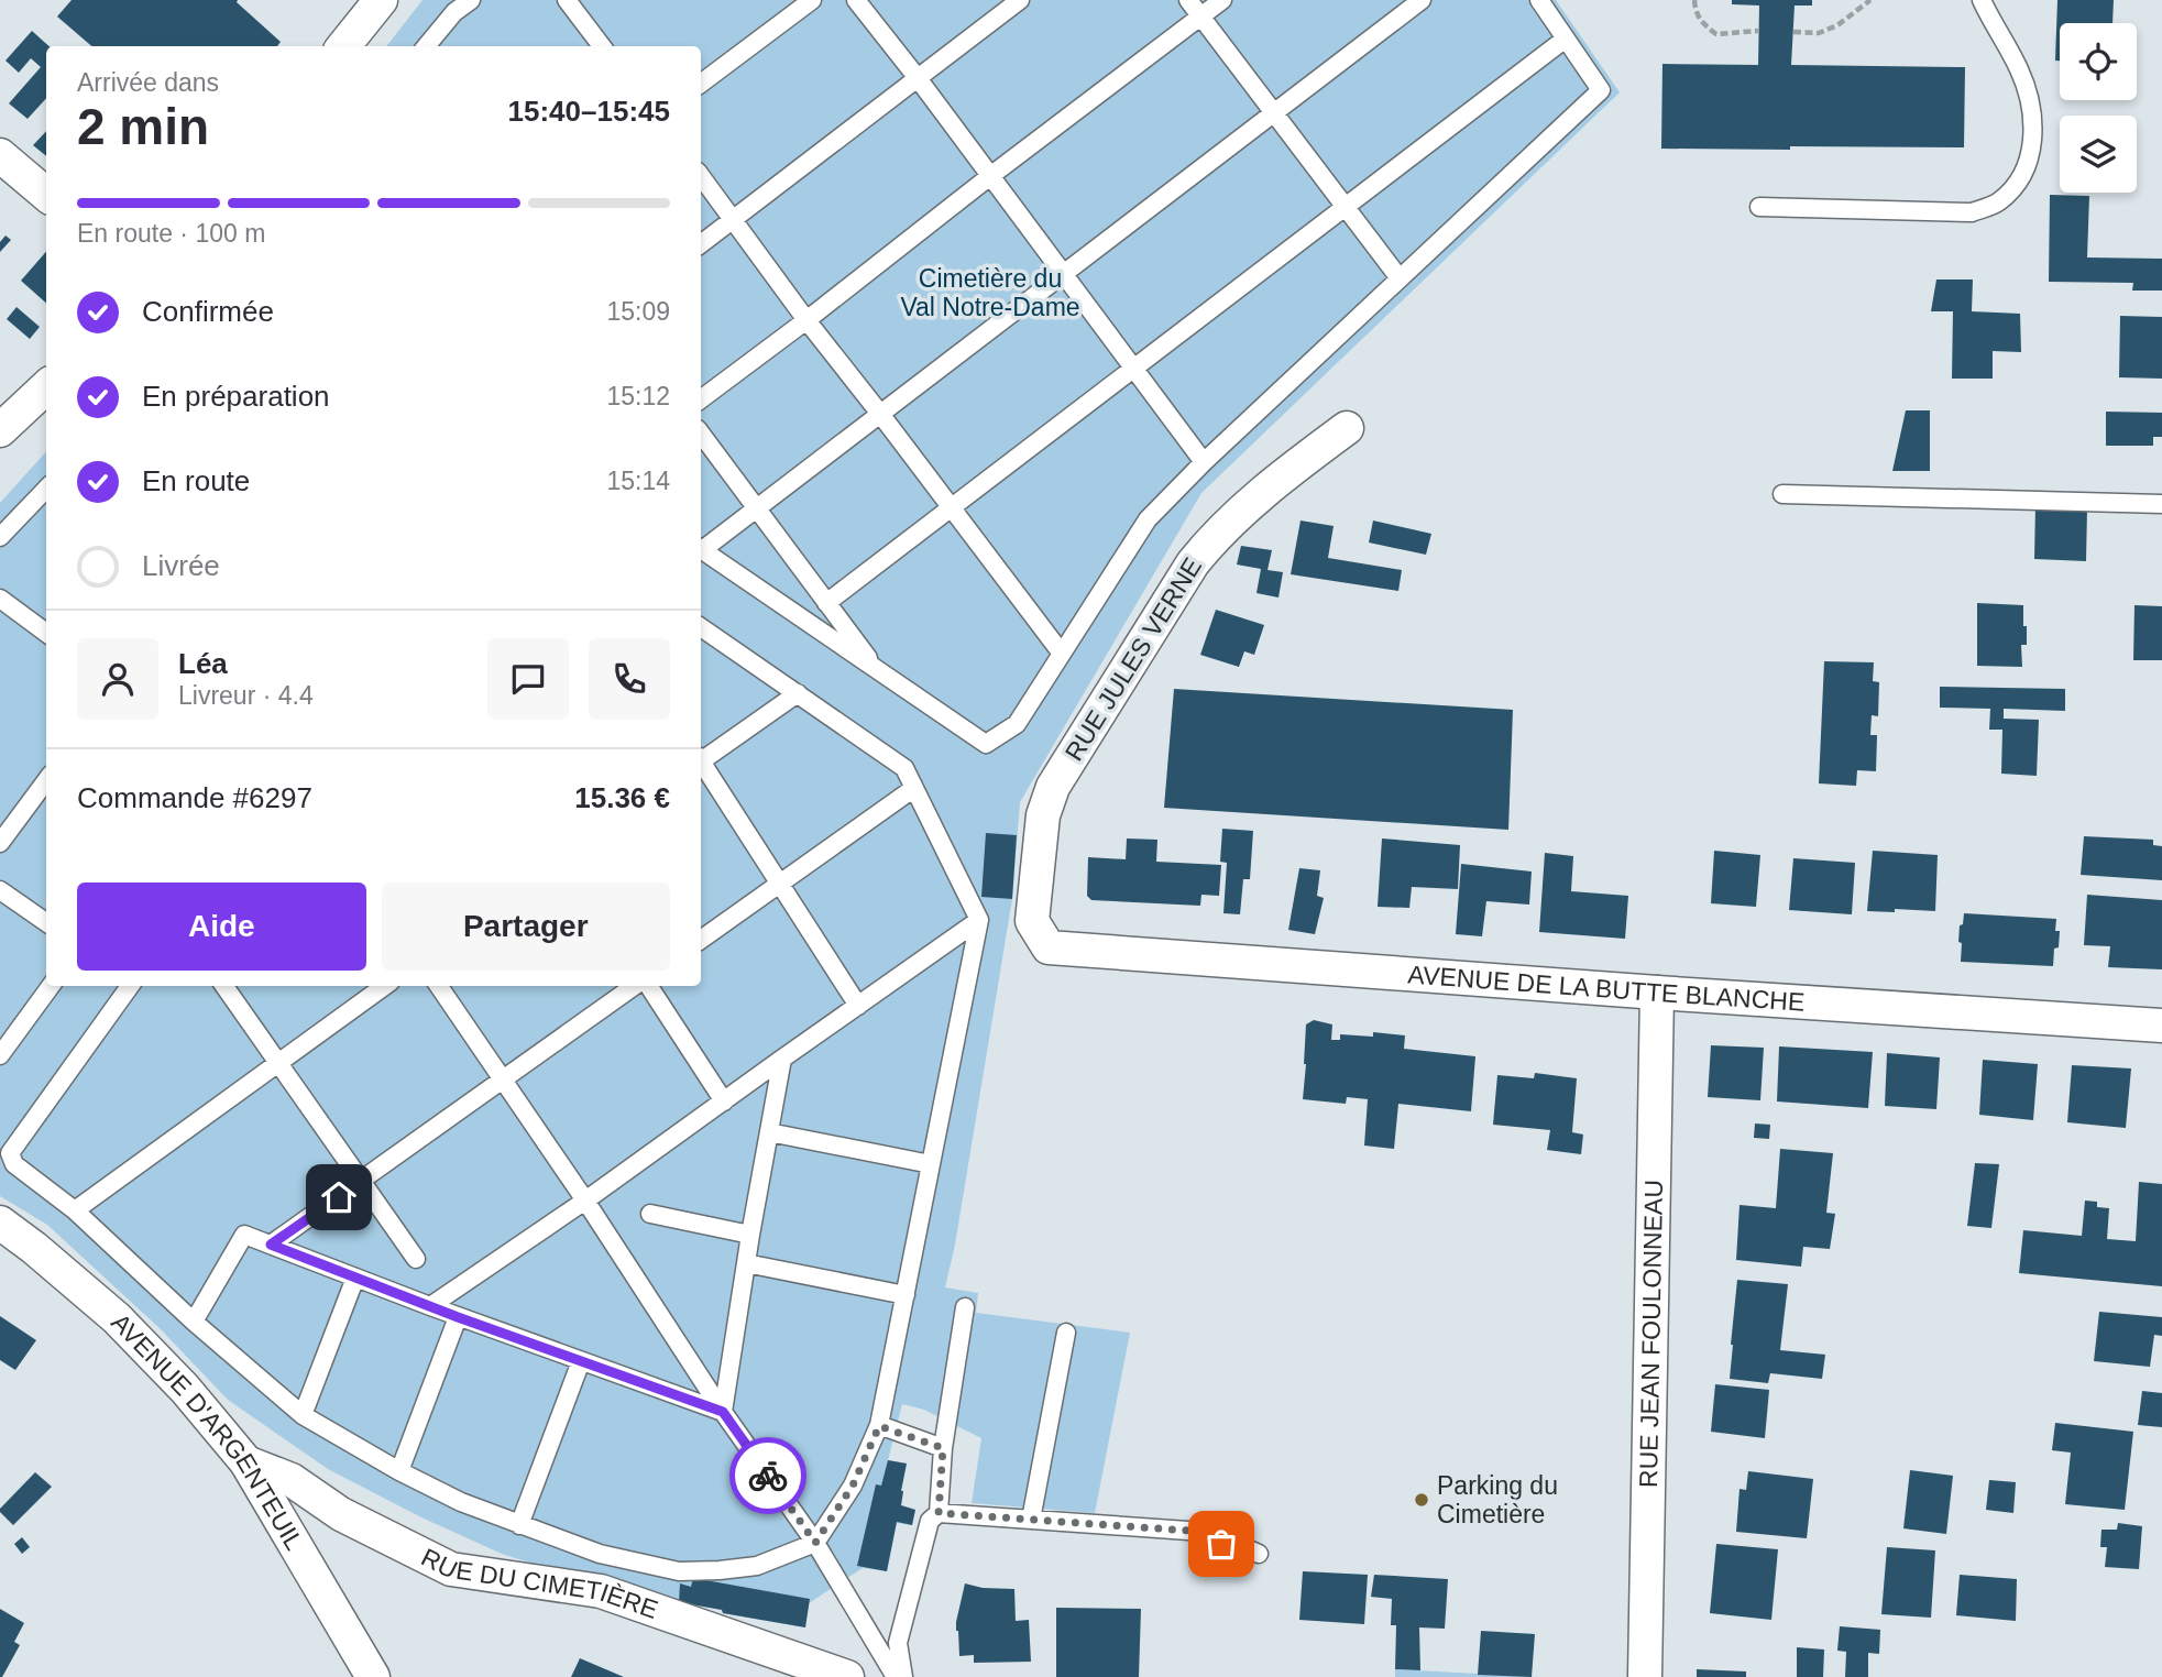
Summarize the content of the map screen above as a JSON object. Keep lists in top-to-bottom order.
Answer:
{
  "streets": {
    "street": [
      "RUE JULES VERNE",
      "AVENUE DE LA BUTTE BLANCHE",
      "RUE JEAN FOULONNEAU",
      "AVENUE D'ARGENTEUIL",
      "RUE DU CIMETIÈRE"
    ]
  },
  "crossings": [
    ["RUE JULES VERNE", "AVENUE DE LA BUTTE BLANCHE"],
    ["AVENUE DE LA BUTTE BLANCHE", "RUE JEAN FOULONNEAU"],
    ["AVENUE D'ARGENTEUIL", "RUE DU CIMETIÈRE"]
  ],
  "parks": ["Cimetière du Val Notre-Dame"],
  "places": ["Parking du Cimetière"],
  "page": {
    "heading": ["2 min", "Arrivée dans", "15:40–15:45"],
    "panel": [
      "Léa",
      "Livreur · 4.4",
      "Commande #6297",
      "15.36 €"
    ],
    "bar": "En route · 100 m",
    "list": [
      ["Confirmée", "15:09"],
      ["En préparation", "15:12"],
      ["En route", "15:14"],
      "Livrée"
    ],
    "buttons": ["Aide", "Partager"]
  }
}
